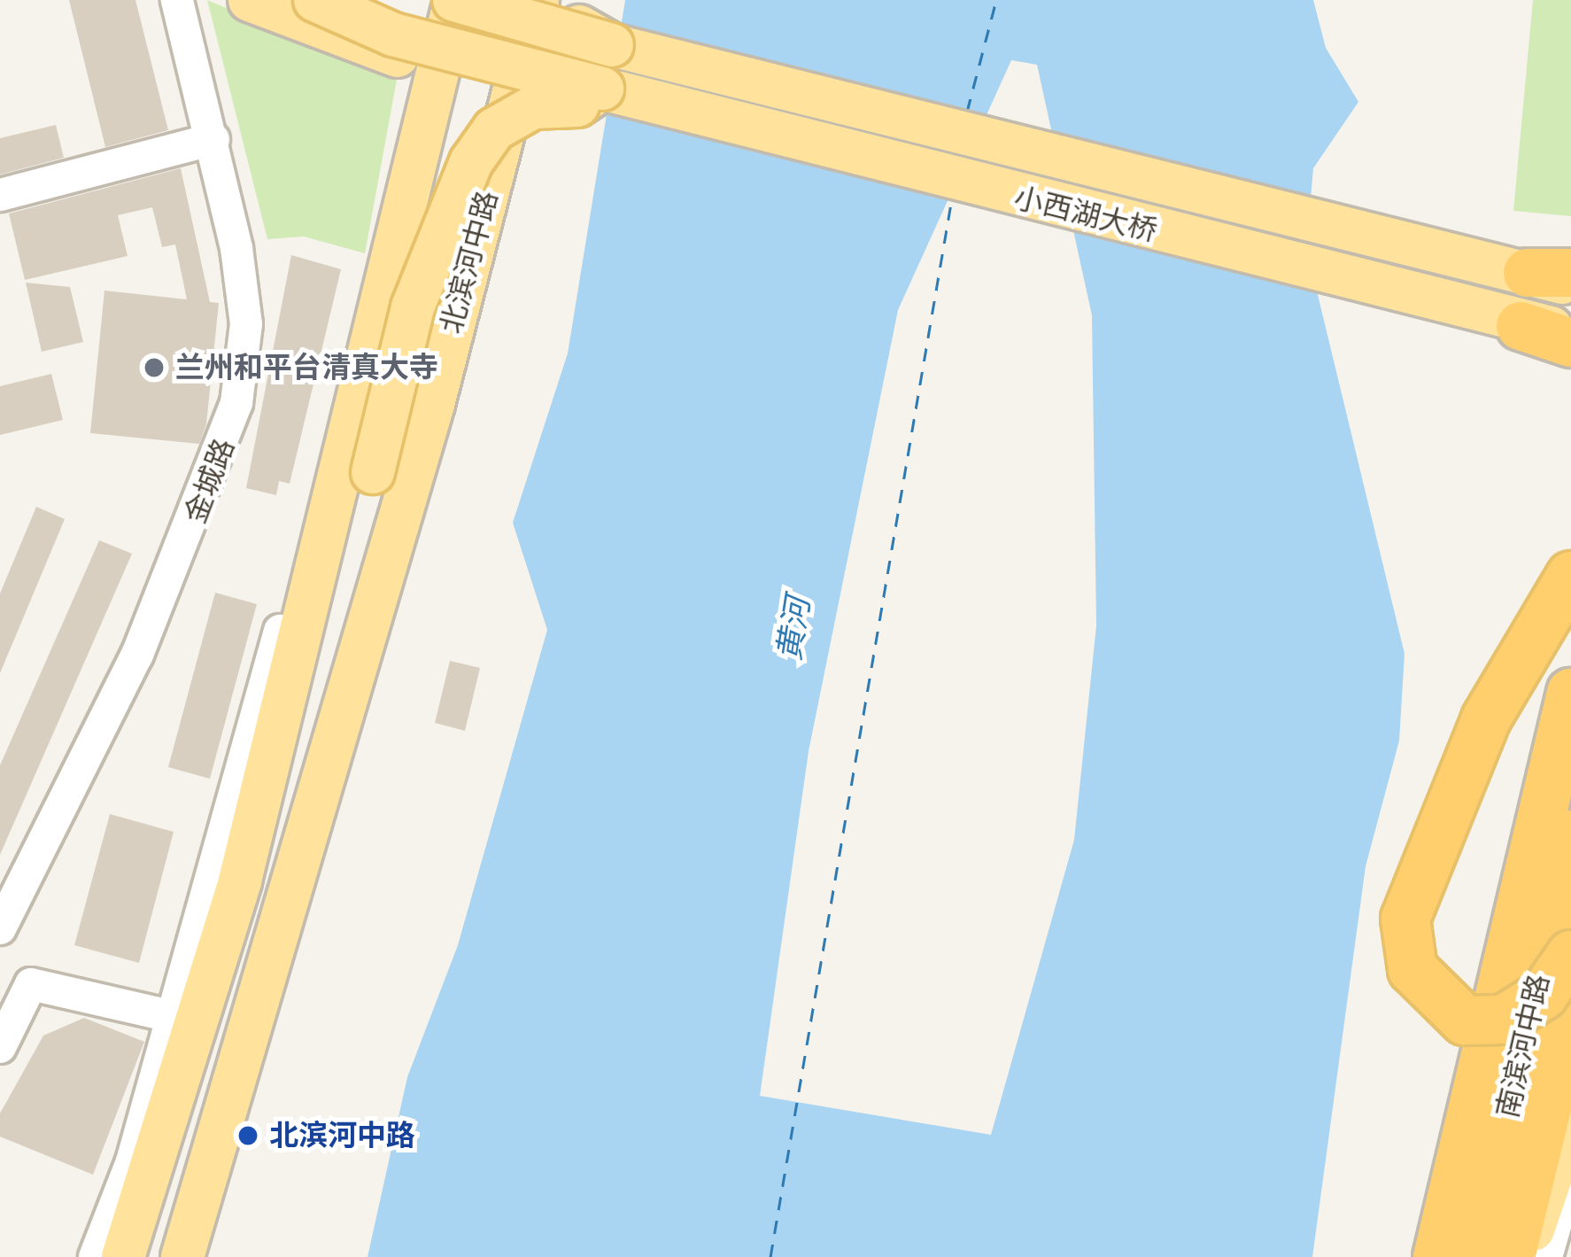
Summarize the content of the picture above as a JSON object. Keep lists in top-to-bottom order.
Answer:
{
  "streets": {
    "highway": ["南滨河中路"],
    "main road": ["小西湖大桥", "北滨河中路"],
    "street": ["金城路"]
  },
  "water": ["黄河"],
  "places": ["兰州和平台清真大寺", "北滨河中路"]
}
